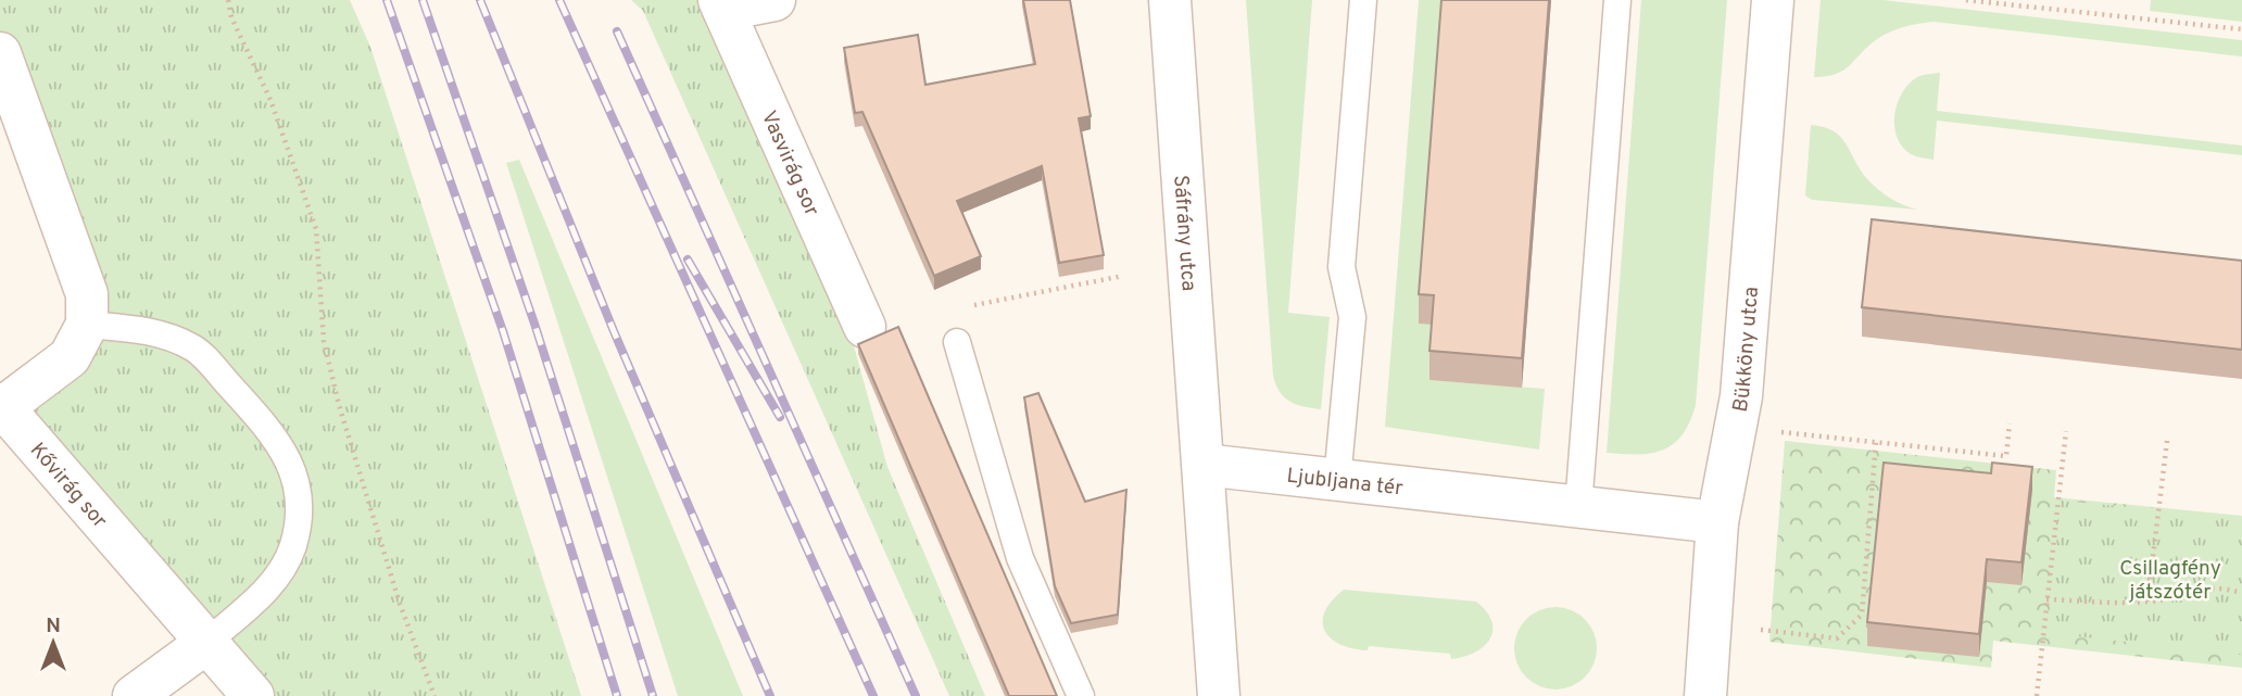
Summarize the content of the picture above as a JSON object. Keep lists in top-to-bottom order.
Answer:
{
  "streets": {
    "street": [
      "Vasvirág sor",
      "Sáfrány utca",
      "Bükköny utca",
      "Ljubljana tér",
      "Kővirág sor"
    ]
  },
  "crossings": [
    ["Sáfrány utca", "Ljubljana tér"],
    ["Bükköny utca", "Ljubljana tér"]
  ],
  "parks": ["Csillagfény játszótér"],
  "north": "top"
}
